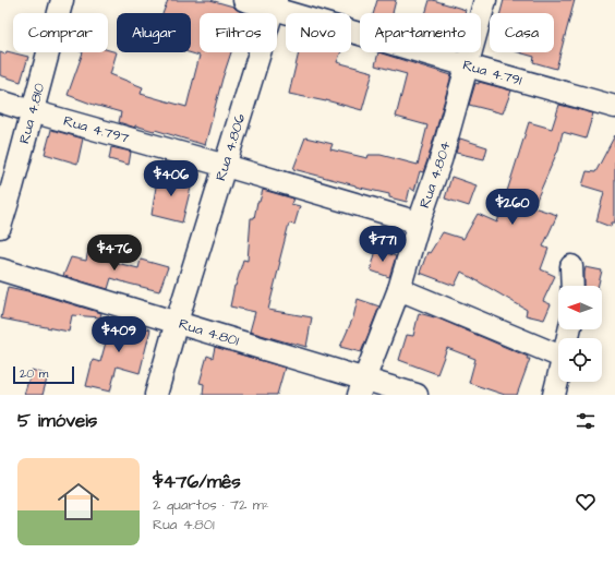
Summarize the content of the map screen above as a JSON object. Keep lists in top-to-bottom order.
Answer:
{
  "streets": {
    "street": [
      "Rua 4.791",
      "Rua 4.810",
      "Rua 4.797",
      "Rua 4.806",
      "Rua 4.804",
      "Rua 4.801"
    ]
  },
  "crossings": [
    ["Rua 4.791", "Rua 4.806"],
    ["Rua 4.791", "Rua 4.804"],
    ["Rua 4.810", "Rua 4.797"],
    ["Rua 4.797", "Rua 4.806"],
    ["Rua 4.797", "Rua 4.804"],
    ["Rua 4.806", "Rua 4.801"],
    ["Rua 4.804", "Rua 4.801"]
  ],
  "scale_bar": "20 m",
  "north": "left",
  "page": {
    "chip": [
      "Comprar",
      "Alugar",
      "Filtros",
      "Novo",
      "Apartamento",
      "Casa"
    ],
    "price": [
      "$406",
      "$260",
      "$771",
      "$476",
      "$409"
    ],
    "scale": "20 m",
    "heading": "5 imóveis",
    "list": [
      {
        "name": "$476/mês",
        "note": "2 quartos · 72 m² · Rua 4.801"
      }
    ]
  }
}
